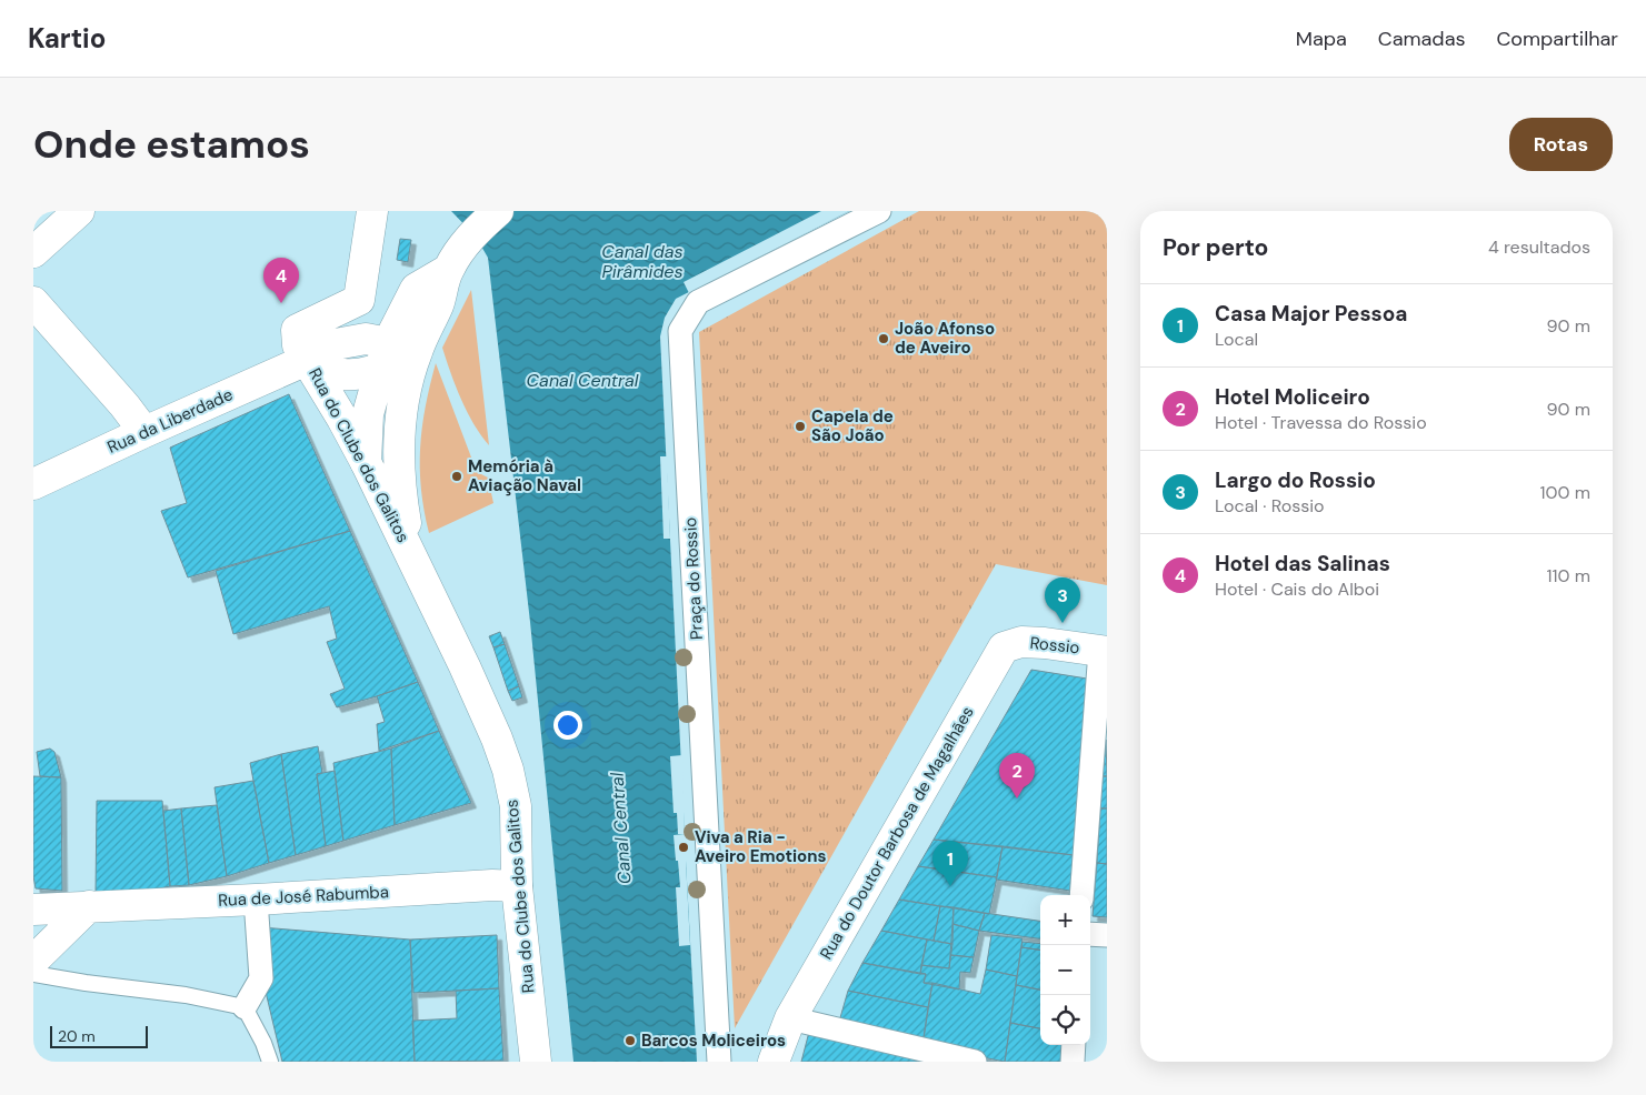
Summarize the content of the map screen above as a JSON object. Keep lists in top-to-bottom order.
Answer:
{
  "streets": {
    "street": [
      "Rua da Liberdade",
      "Rua do Clube dos Galitos",
      "Praça do Rossio",
      "Rossio",
      "Rua do Doutor Barbosa de Magalhães",
      "Rua de José Rabumba"
    ]
  },
  "crossings": [
    ["Rua da Liberdade", "Rua do Clube dos Galitos"],
    ["Rua do Clube dos Galitos", "Rua de José Rabumba"],
    ["Rossio", "Rua do Doutor Barbosa de Magalhães"]
  ],
  "water": ["Canal das Pirâmides", "Canal Central"],
  "places": [
    "João Afonso de Aveiro",
    "Capela de São João",
    "Memória à Aviação Naval",
    "Viva a Ria - Aveiro Emotions",
    "Barcos Moliceiros"
  ],
  "scale_bar": "20 m",
  "page": {
    "header": "Kartio",
    "nav": ["Mapa", "Camadas", "Compartilhar"],
    "buttons": "Rotas",
    "title": "Onde estamos",
    "heading": ["Por perto", "4 resultados"],
    "pins": [
      "4",
      "3",
      "2",
      "1"
    ],
    "list": [
      {
        "mark": "1",
        "name": "Casa Major Pessoa",
        "note": "Local",
        "value": "90 m"
      },
      {
        "mark": "2",
        "name": "Hotel Moliceiro",
        "note": "Hotel · Travessa do Rossio",
        "value": "90 m"
      },
      {
        "mark": "3",
        "name": "Largo do Rossio",
        "note": "Local · Rossio",
        "value": "100 m"
      },
      {
        "mark": "4",
        "name": "Hotel das Salinas",
        "note": "Hotel · Cais do Alboi",
        "value": "110 m"
      }
    ],
    "map_buttons": ["+", "−"],
    "scale": "20 m"
  }
}
